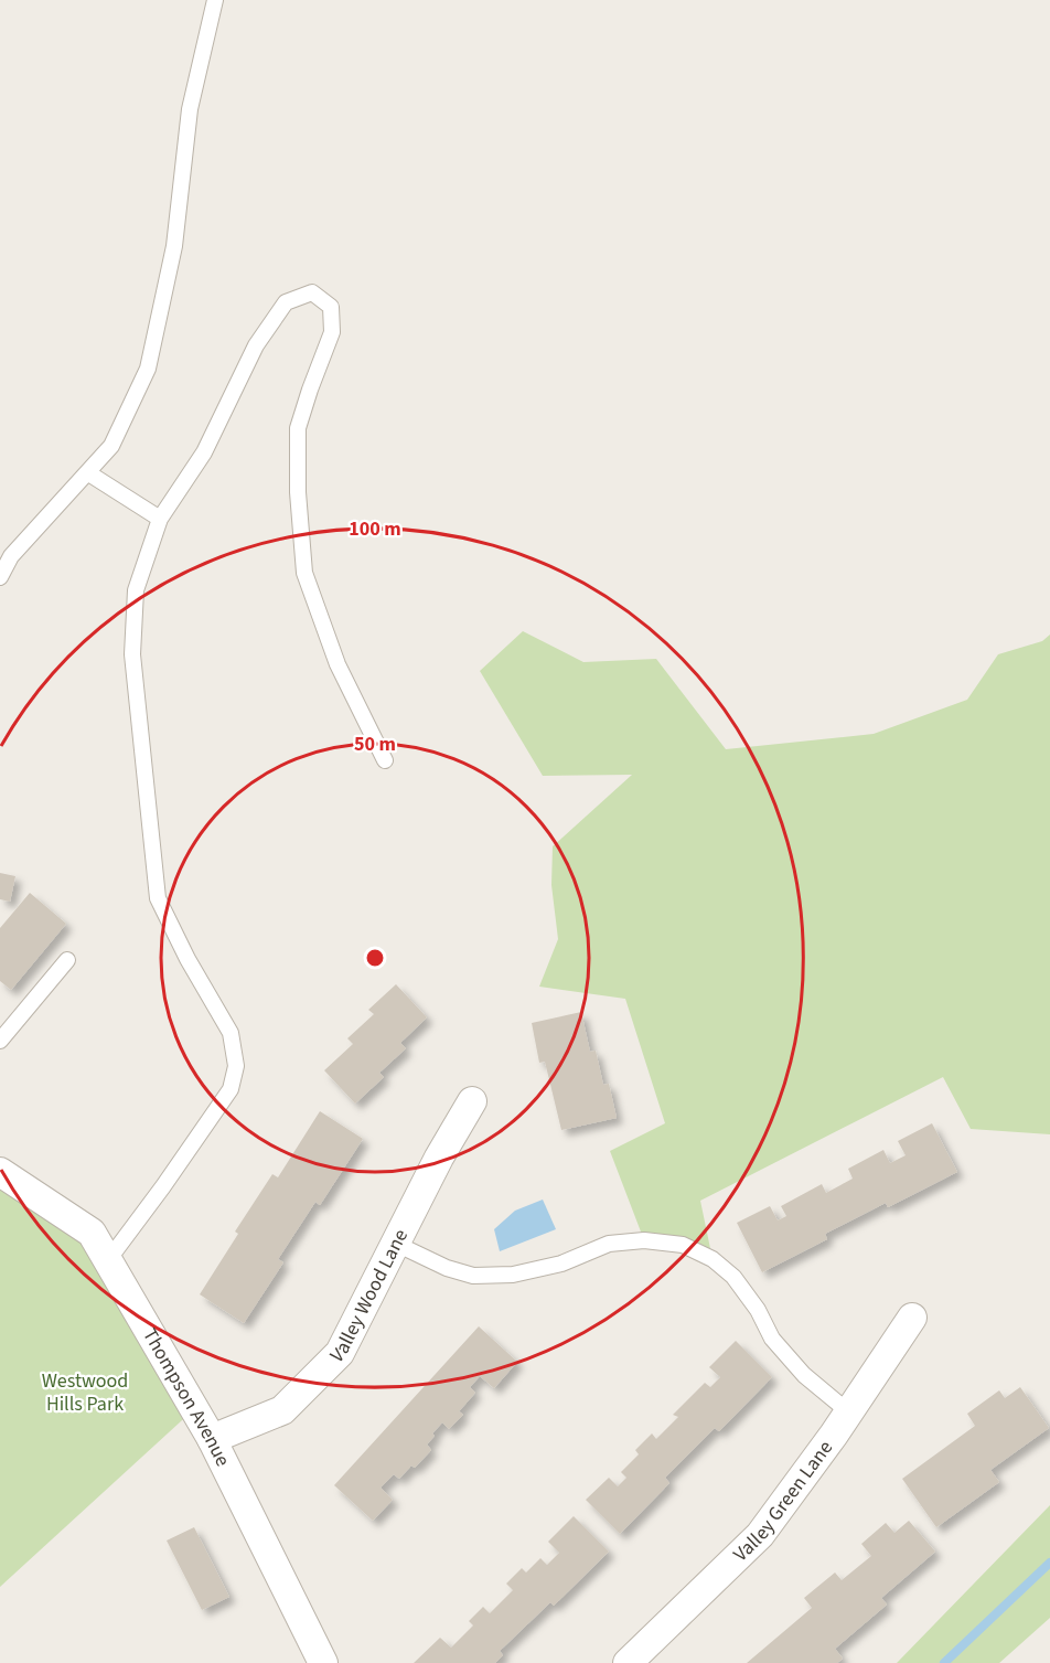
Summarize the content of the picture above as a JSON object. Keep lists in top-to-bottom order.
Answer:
{
  "streets": {
    "street": ["Valley Wood Lane", "Thompson Avenue", "Valley Green Lane"]
  },
  "crossings": [
    ["Valley Wood Lane", "Thompson Avenue"]
  ],
  "parks": ["Westwood Hills Park"],
  "rings": ["100 m", "50 m"]
}
